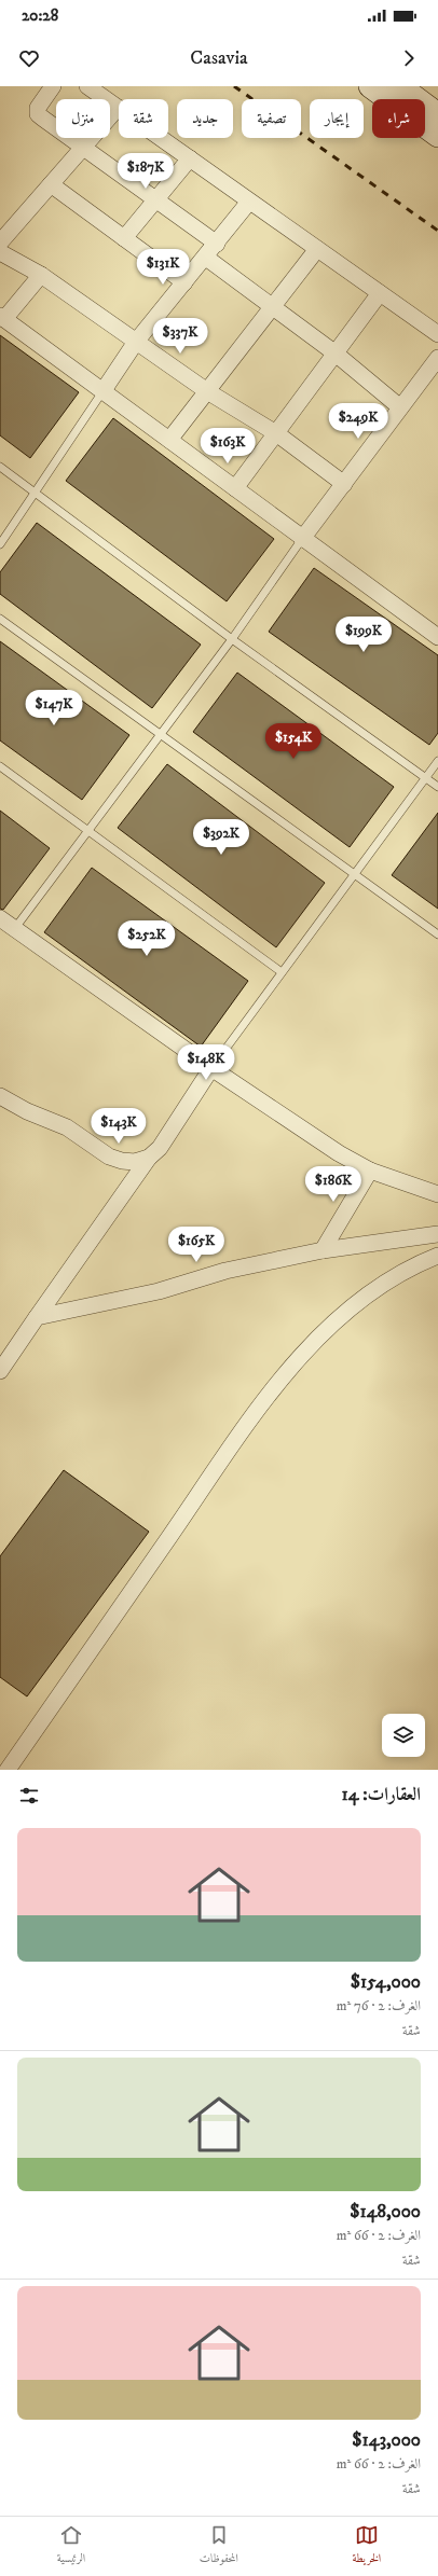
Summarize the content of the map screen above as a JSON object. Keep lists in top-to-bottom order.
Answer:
{
  "page": {
    "status": "20:28",
    "header": "Casavia",
    "chip": [
      "شراء",
      "إيجار",
      "تصفية",
      "جديد",
      "شقة",
      "منزل"
    ],
    "price": [
      "$187K",
      "$131K",
      "$337K",
      "$249K",
      "$163K",
      "$199K",
      "$147K",
      "$154K",
      "$392K",
      "$252K",
      "$148K",
      "$143K",
      "$186K",
      "$165K"
    ],
    "heading": "العقارات: 14",
    "list": [
      {
        "name": "$154,000",
        "note": "الغرف: 2 · 76 m² · شقة"
      },
      {
        "name": "$148,000",
        "note": "الغرف: 2 · 66 m² · شقة"
      },
      {
        "name": "$143,000",
        "note": "الغرف: 2 · 66 m² · شقة"
      }
    ],
    "tabs": ["الخريطة", "المحفوظات", "الرئيسية"]
  }
}
